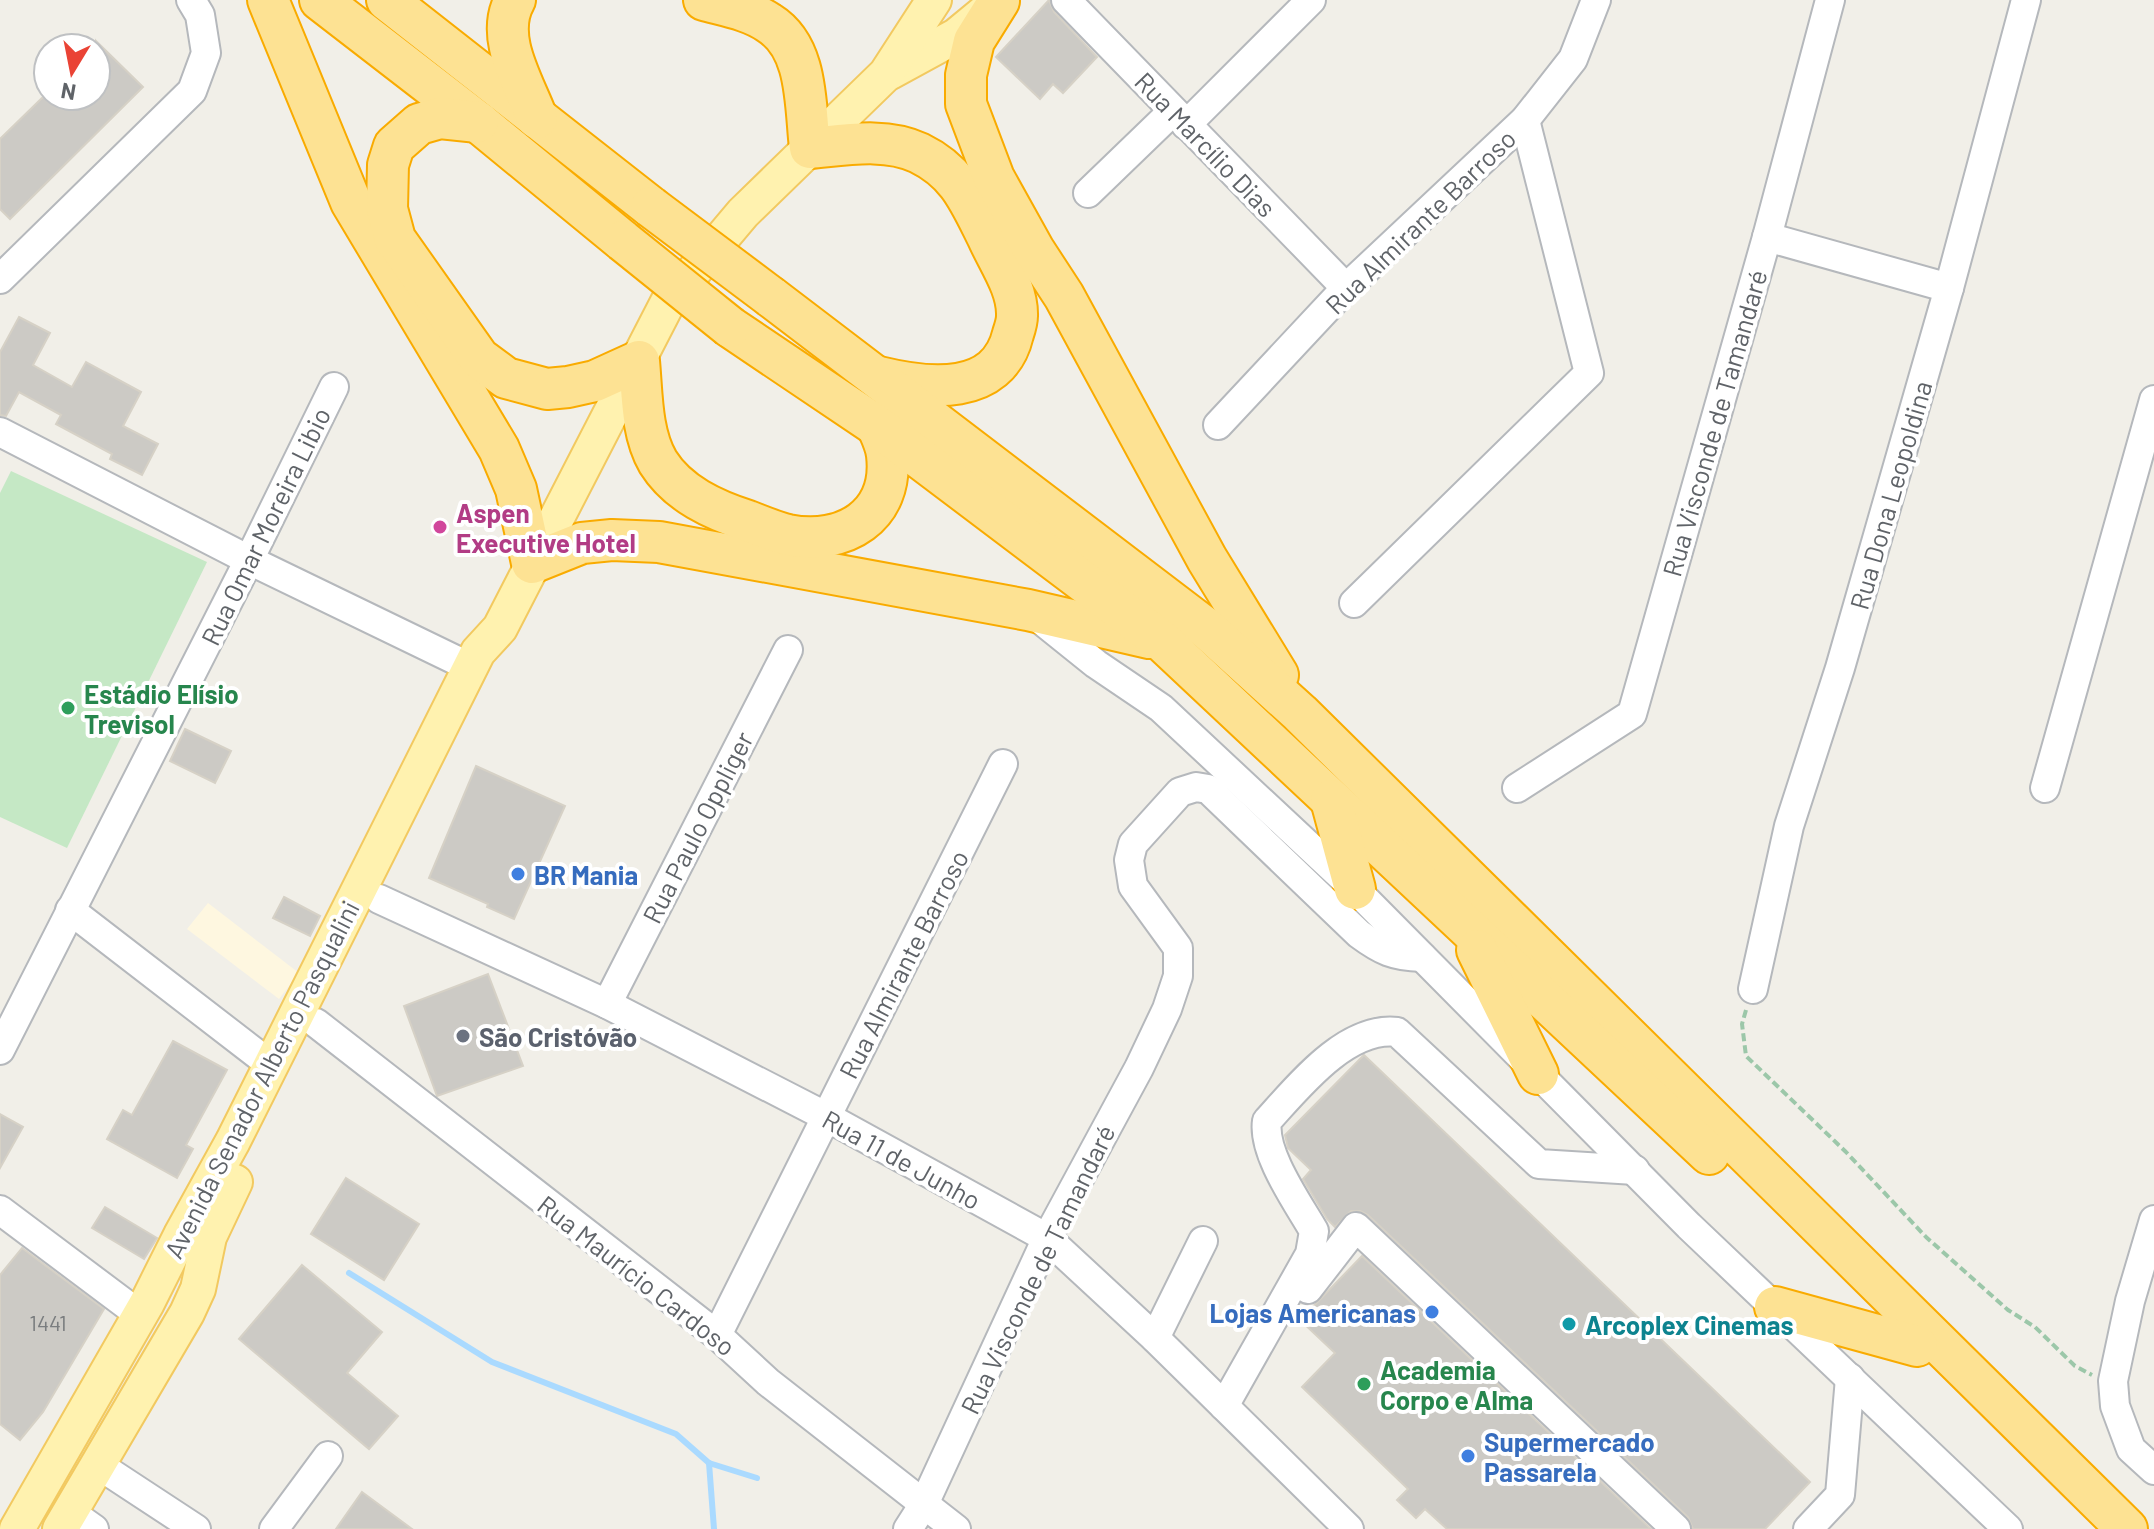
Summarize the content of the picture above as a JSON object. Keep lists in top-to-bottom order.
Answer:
{
  "streets": {
    "main road": ["Avenida Senador Alberto Pasqualini"],
    "street": [
      "Rua Marcílio Dias",
      "Rua Almirante Barroso",
      "Rua Visconde de Tamandaré",
      "Rua Dona Leopoldina",
      "Rua Omar Moreira Libio",
      "Rua Paulo Oppliger",
      "Rua 11 de Junho",
      "Rua Maurício Cardoso"
    ]
  },
  "crossings": [
    ["Rua Marcílio Dias", "Rua Almirante Barroso"],
    ["Rua Almirante Barroso", "Rua 11 de Junho"],
    ["Rua Almirante Barroso", "Rua Maurício Cardoso"],
    ["Rua Visconde de Tamandaré", "Rua 11 de Junho"],
    ["Rua Visconde de Tamandaré", "Rua Maurício Cardoso"],
    ["Rua Paulo Oppliger", "Rua 11 de Junho"],
    ["Avenida Senador Alberto Pasqualini", "Rua 11 de Junho"],
    ["Avenida Senador Alberto Pasqualini", "Rua Maurício Cardoso"]
  ],
  "places": [
    "Aspen Executive Hotel",
    "Estádio Elísio Trevisol",
    "BR Mania",
    "São Cristóvão",
    "Lojas Americanas",
    "Arcoplex Cinemas",
    "Academia Corpo e Alma",
    "Supermercado Passarela"
  ],
  "house_numbers": ["1441"],
  "north": "bottom"
}
